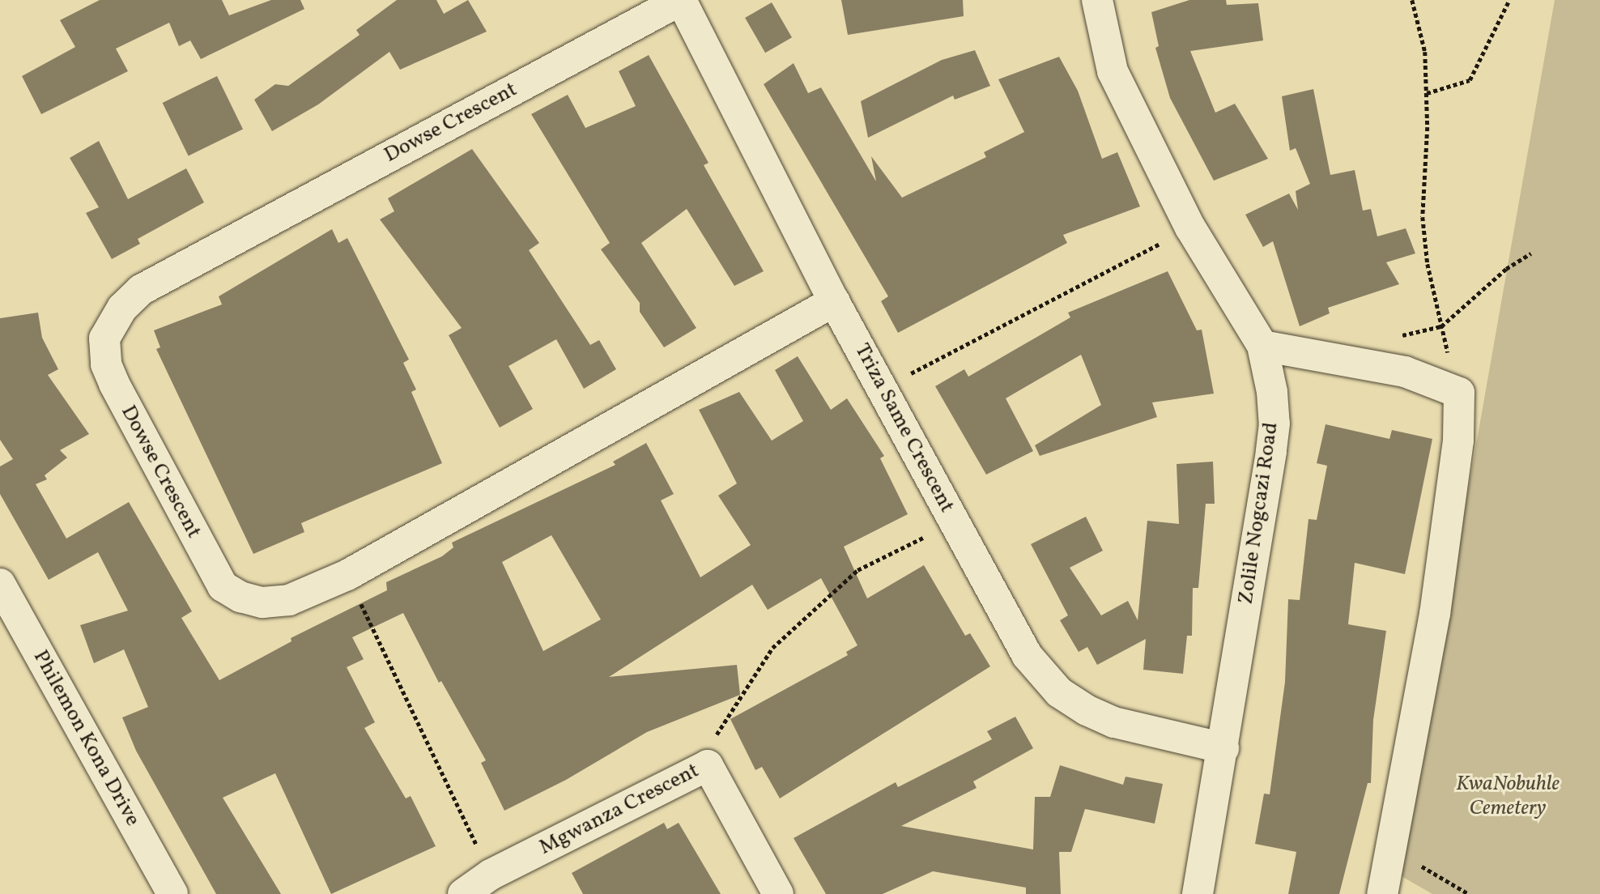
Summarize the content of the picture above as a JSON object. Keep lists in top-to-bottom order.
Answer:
{
  "streets": {
    "street": [
      "Dowse Crescent",
      "Triza Same Crescent",
      "Zolile Nogcazi Road",
      "Philemon Kona Drive",
      "Mgwanza Crescent"
    ]
  },
  "crossings": [
    ["Dowse Crescent", "Triza Same Crescent"],
    ["Triza Same Crescent", "Zolile Nogcazi Road"]
  ],
  "parks": ["KwaNobuhle Cemetery"]
}
